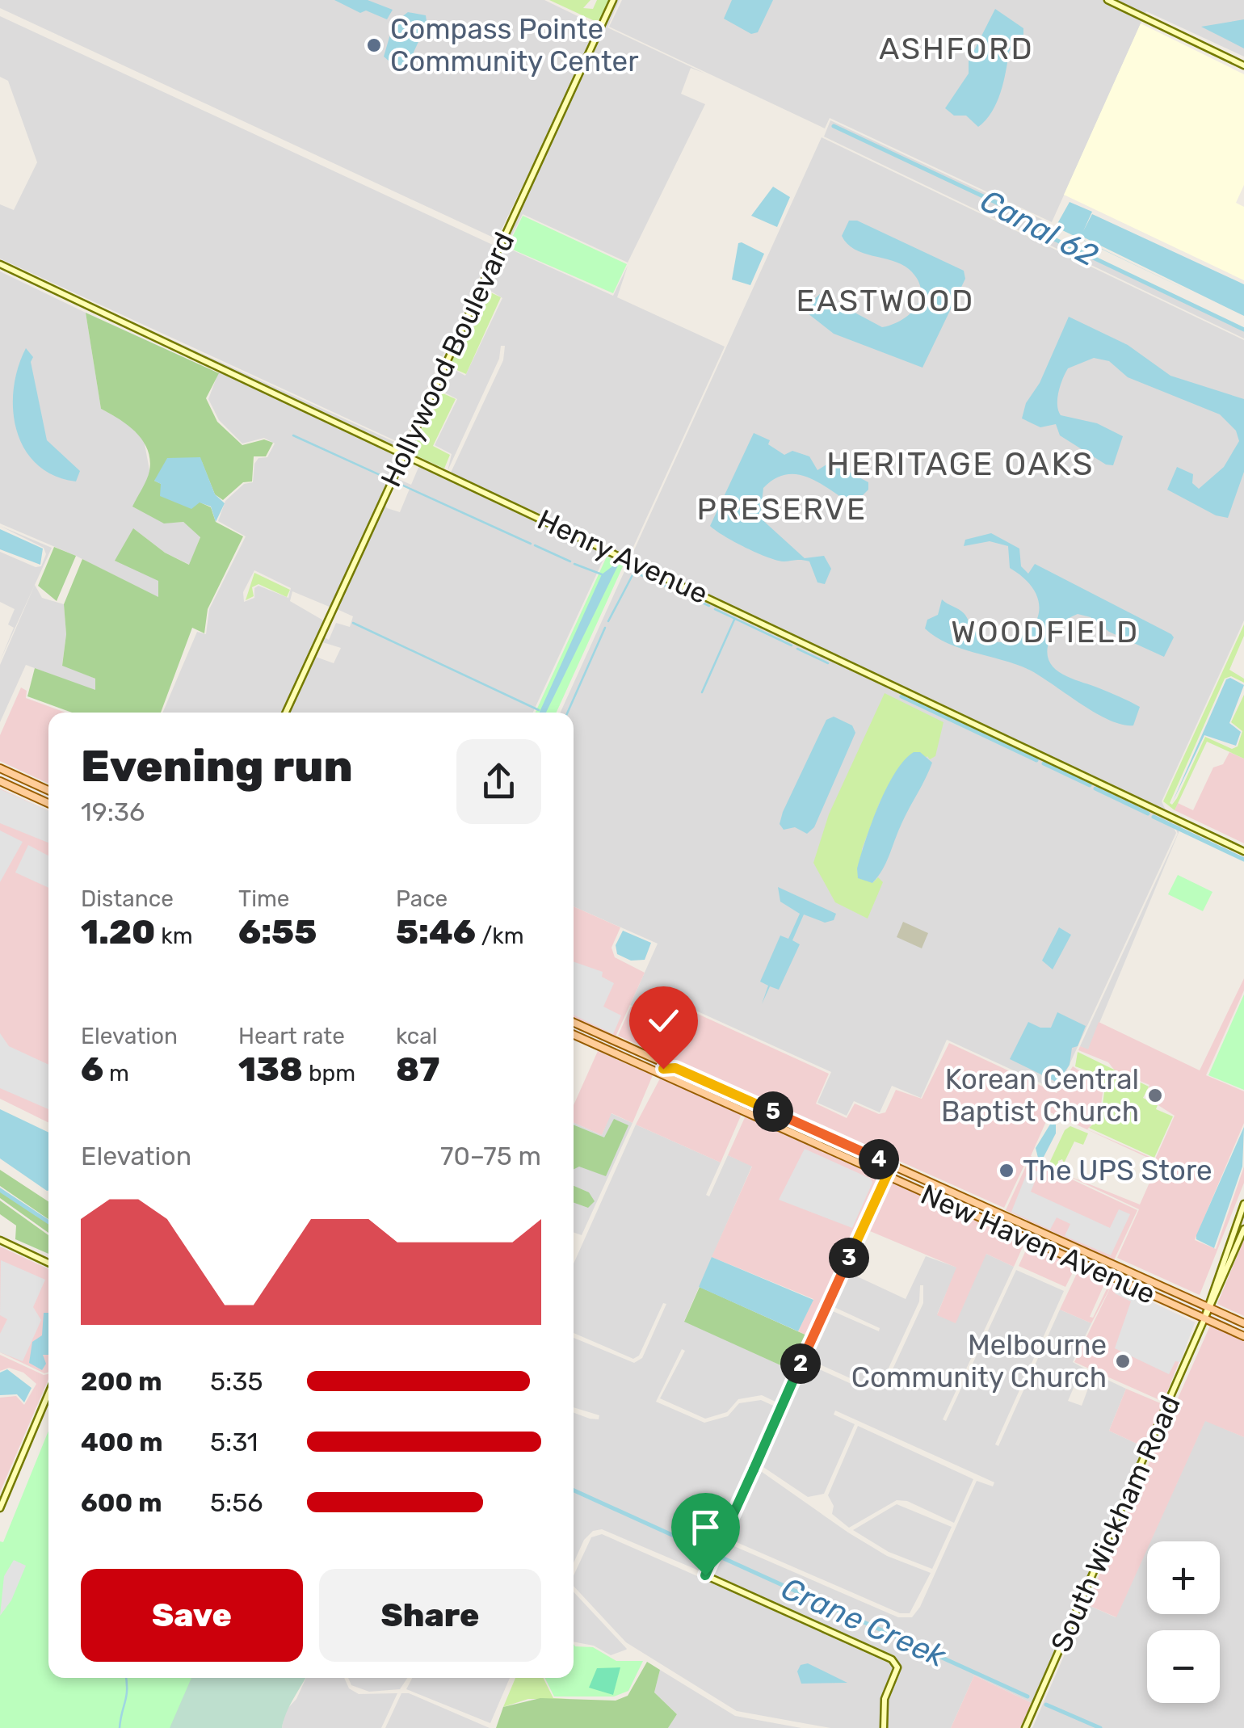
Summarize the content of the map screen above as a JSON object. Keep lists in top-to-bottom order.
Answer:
{
  "streets": {
    "main road": ["New Haven Avenue"],
    "street": ["Hollywood Boulevard", "Henry Avenue", "South Wickham Road"]
  },
  "crossings": [
    ["Hollywood Boulevard", "Henry Avenue"],
    ["New Haven Avenue", "South Wickham Road"]
  ],
  "districts": [
    "ASHFORD",
    "EASTWOOD",
    "HERITAGE OAKS",
    "PRESERVE",
    "WOODFIELD"
  ],
  "water": ["Canal 62", "Crane Creek"],
  "places": [
    "Compass Pointe Community Center",
    "Korean Central Baptist Church",
    "The UPS Store",
    "Melbourne Community Church"
  ],
  "page": {
    "heading": ["Evening run", "19:36"],
    "stats": [
      ["Distance", "1.20 km"],
      ["Time", "6:55"],
      ["Pace", "5:46 /km"],
      ["Elevation", "6 m"],
      ["Heart rate", "138 bpm"],
      ["kcal", "87"]
    ],
    "pins": [
      "5",
      "4",
      "3",
      "2"
    ],
    "chart": ["Elevation", "70–75 m"],
    "list": [
      {
        "name": "200 m",
        "note": "5:35"
      },
      {
        "name": "400 m",
        "note": "5:31"
      },
      {
        "name": "600 m",
        "note": "5:56"
      }
    ],
    "map_buttons": ["+", "−"],
    "buttons": ["Save", "Share"]
  }
}
